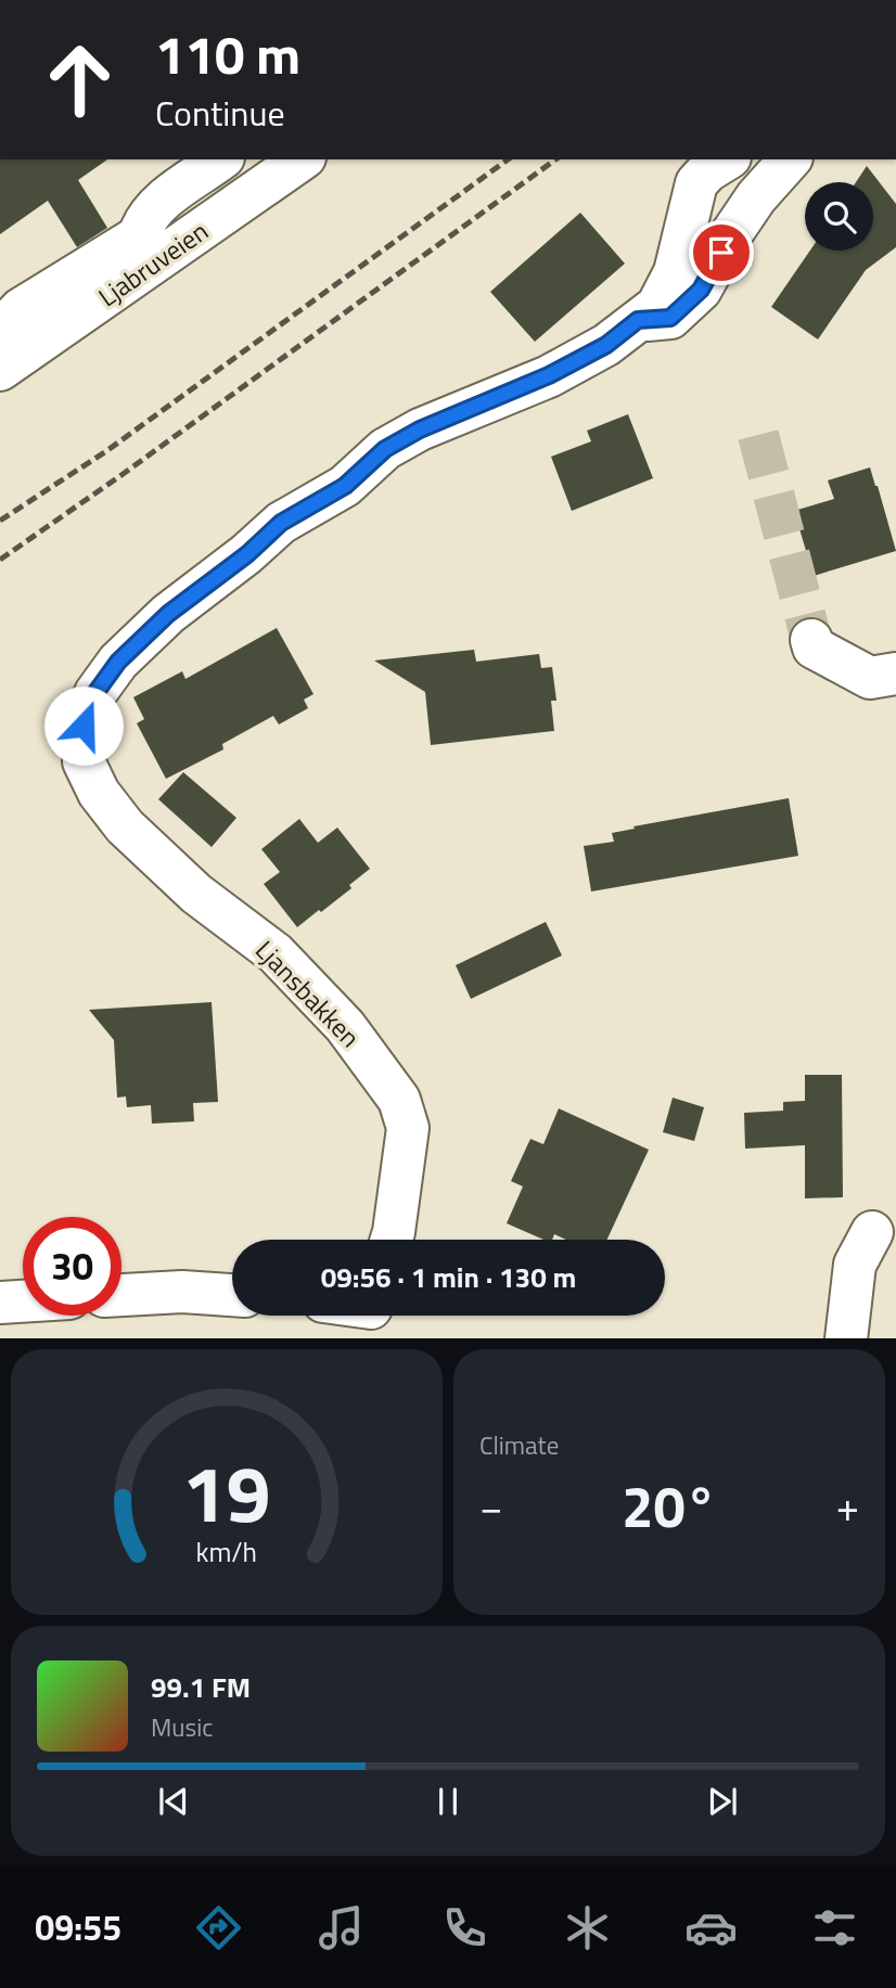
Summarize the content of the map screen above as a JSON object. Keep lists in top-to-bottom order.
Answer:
{
  "streets": {
    "street": ["Ljabruveien", "Ljansbakken"]
  },
  "page": {
    "turn": ["110 m", "Continue"],
    "limit": "30",
    "trip": "09:56 · 1 min · 130 m",
    "tile": "Climate",
    "heat": ["−", "20°", "+"],
    "song": ["99.1 FM", "Music"],
    "tabs": "09:55",
    "gauge": ["19", "km/h"]
  }
}
